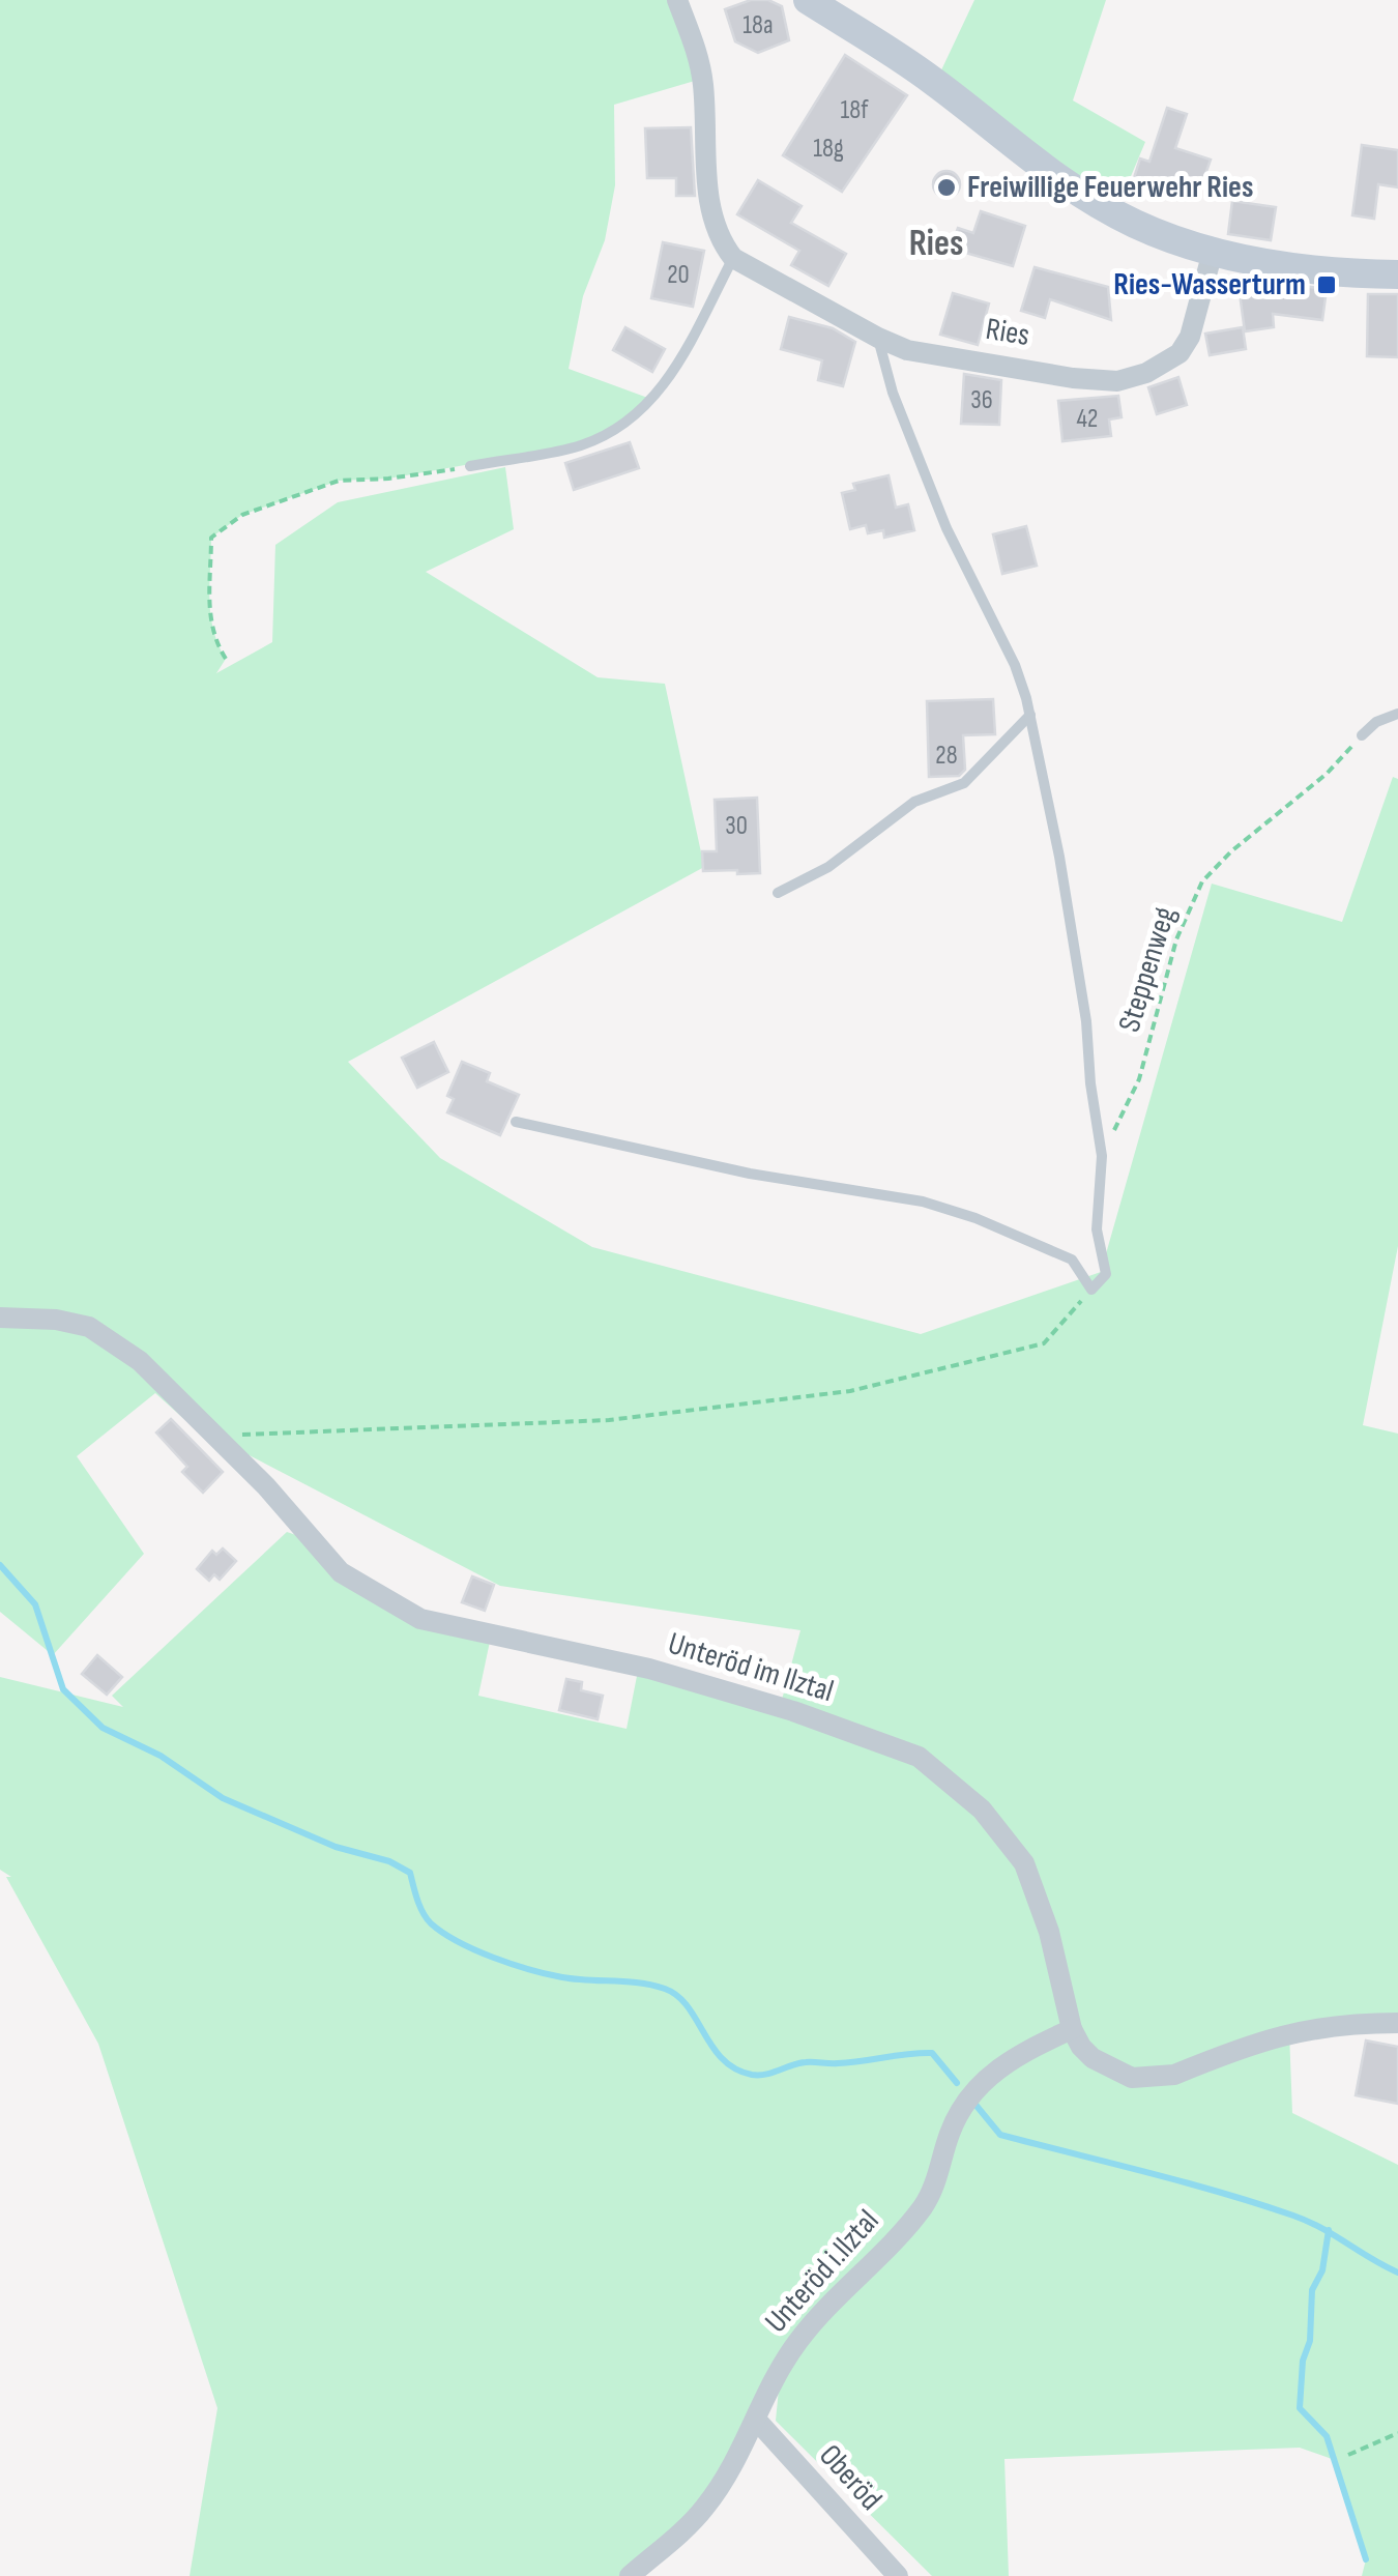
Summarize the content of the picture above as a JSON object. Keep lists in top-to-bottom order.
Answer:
{
  "streets": {
    "street": [
      "Ries",
      "Unteröd im Ilztal",
      "Unteröd i.Ilztal",
      "Oberöd"
    ],
    "path": ["Steppenweg"]
  },
  "crossings": [
    ["Unteröd im Ilztal", "Unteröd i.Ilztal"],
    ["Unteröd i.Ilztal", "Oberöd"]
  ],
  "districts": ["Ries"],
  "places": {
    "other": ["Freiwillige Feuerwehr Ries"],
    "transit": ["Ries-Wasserturm"]
  },
  "house_numbers": [
    "18a",
    "18f",
    "18g",
    "20",
    "36",
    "42",
    "28",
    "30"
  ]
}
